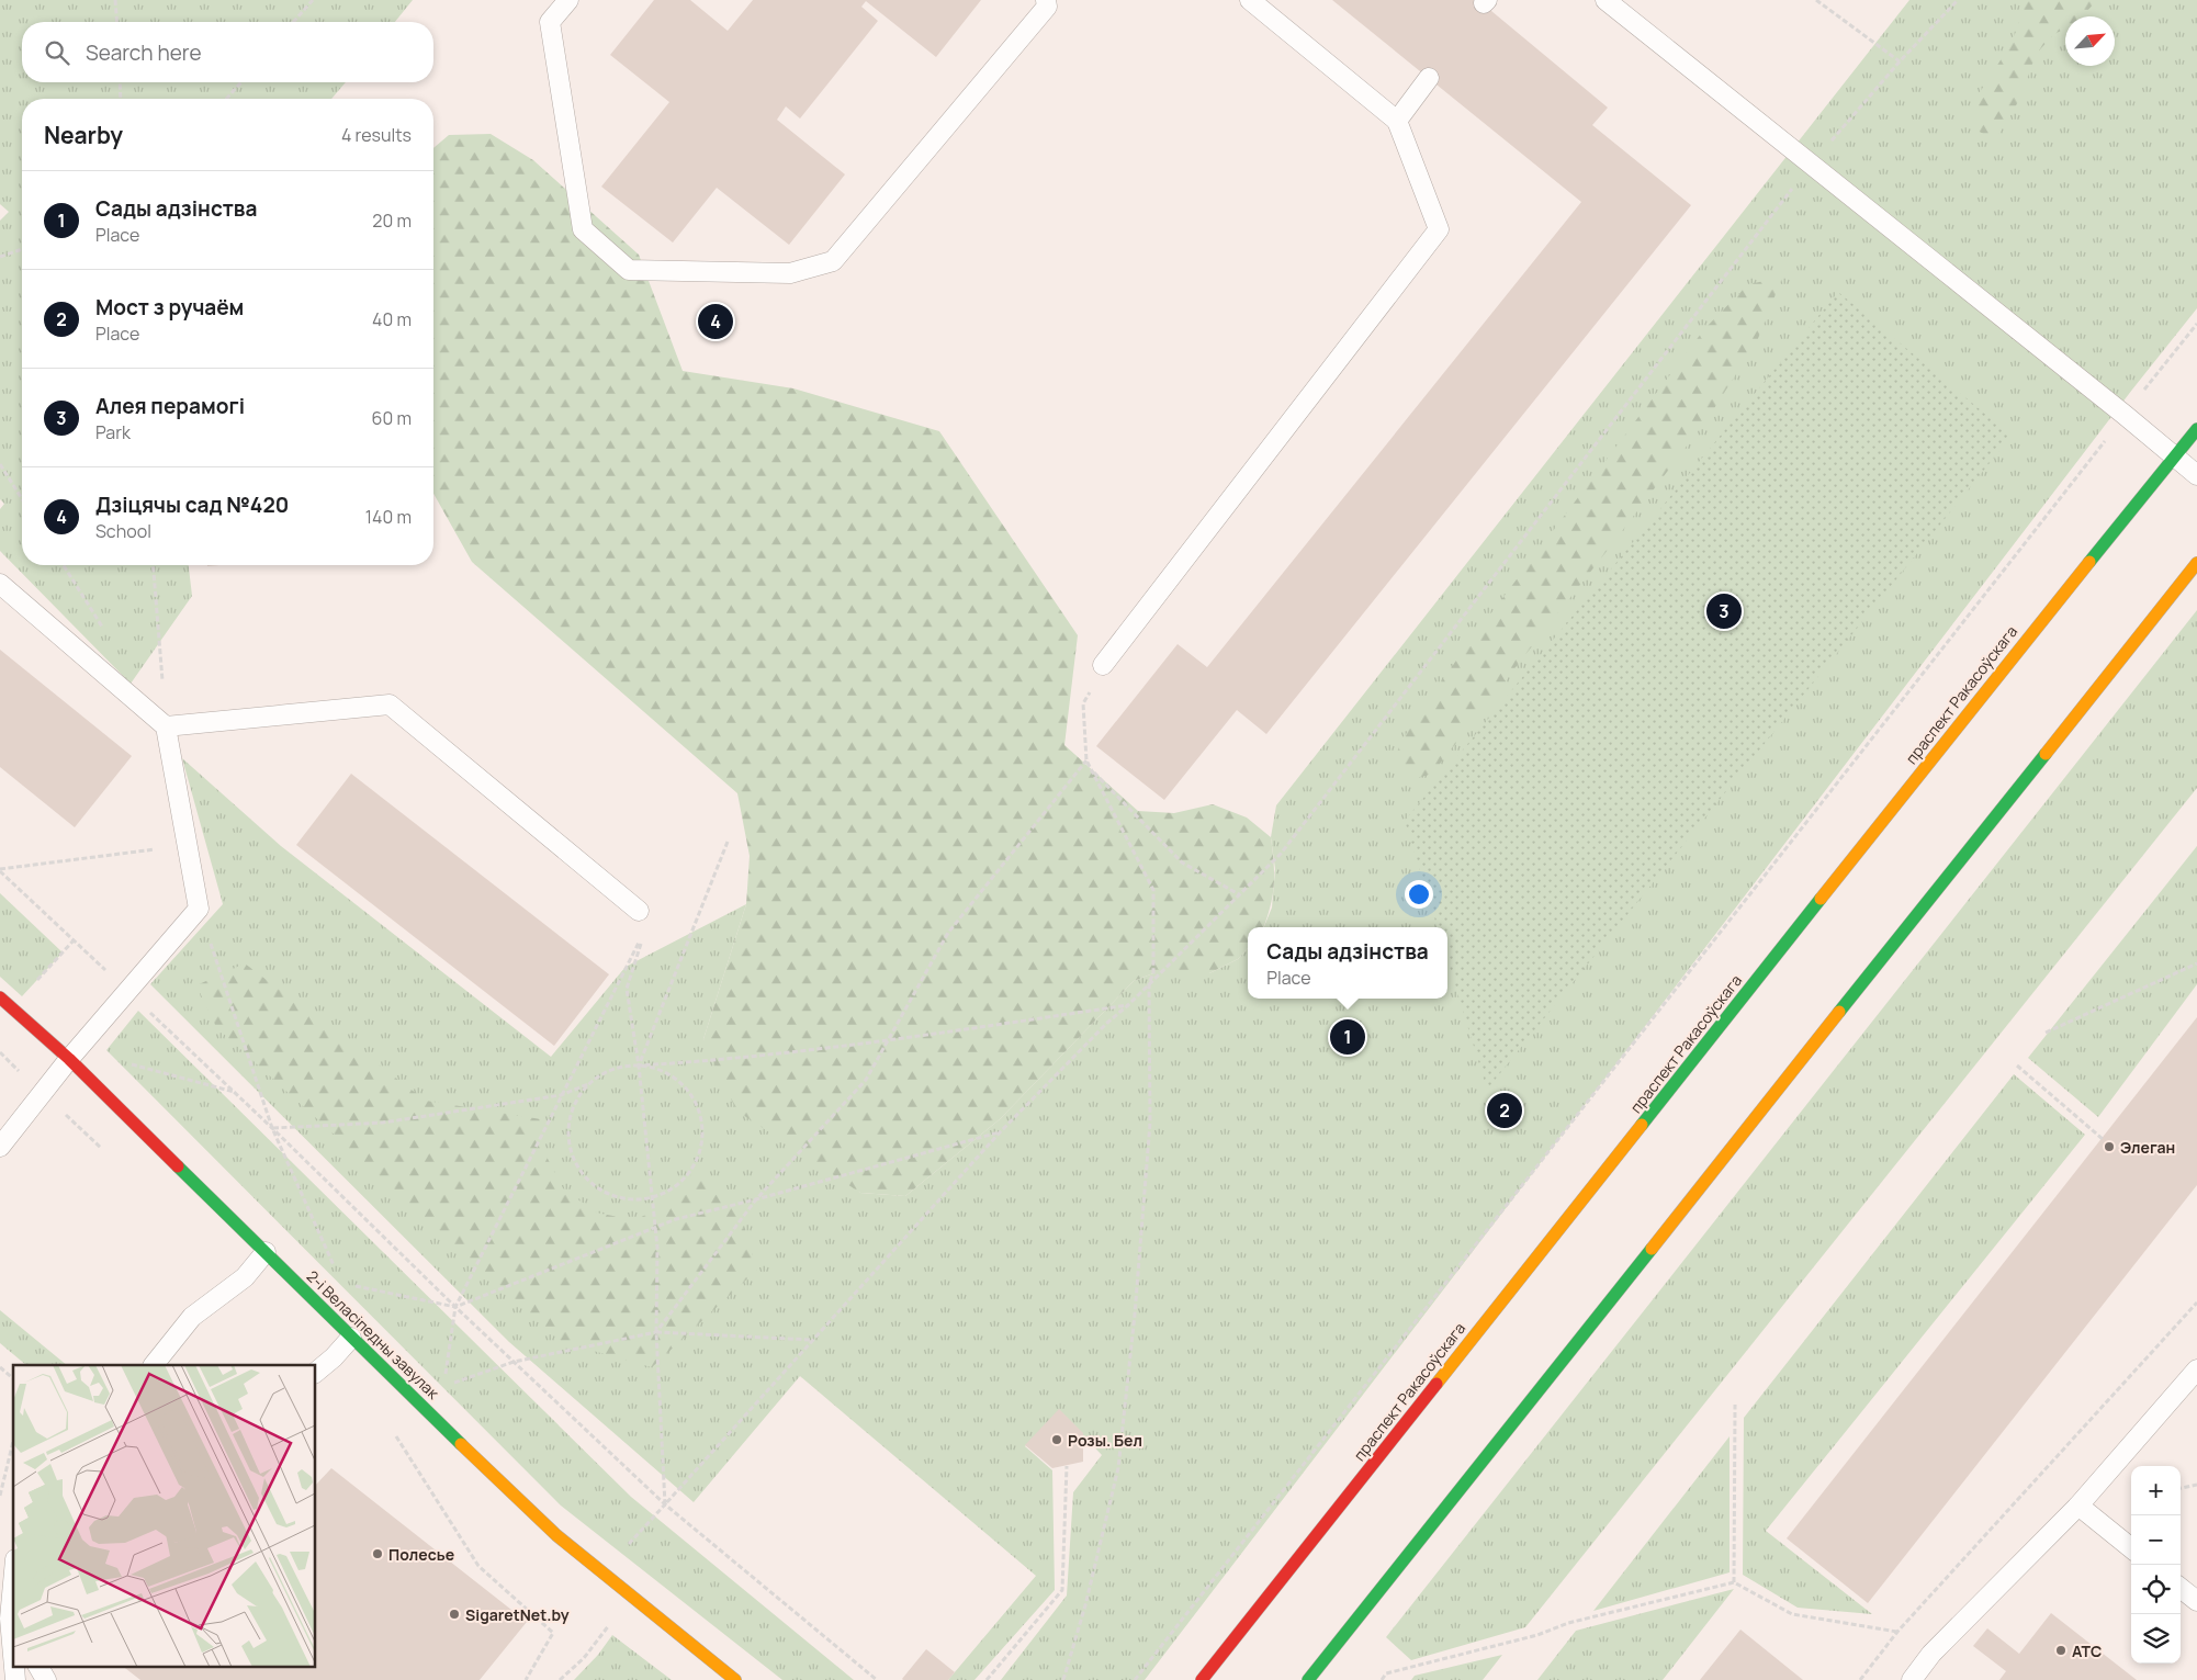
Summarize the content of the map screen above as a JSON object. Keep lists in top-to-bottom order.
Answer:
{
  "streets": {
    "main road": ["праспект Ракасоўскага", "2-і Веласіпедны завулак"]
  },
  "places": [
    "Элеган",
    "Розы. Бел",
    "Полесье",
    "SigaretNet.by",
    "АТС"
  ],
  "north": "top right",
  "page": {
    "search": "Search here",
    "heading": ["Nearby", "4 results"],
    "list": [
      {
        "mark": "1",
        "name": "Сады адзінства",
        "note": "Place",
        "value": "20 m"
      },
      {
        "mark": "2",
        "name": "Мост з ручаём",
        "note": "Place",
        "value": "40 m"
      },
      {
        "mark": "3",
        "name": "Алея перамогі",
        "note": "Park",
        "value": "60 m"
      },
      {
        "mark": "4",
        "name": "Дзіцячы сад №420",
        "note": "School",
        "value": "140 m"
      }
    ],
    "pins": [
      "4",
      "3",
      "1",
      "2"
    ],
    "popup": ["Сады адзінства", "Place"],
    "map_buttons": ["+", "−"]
  }
}
